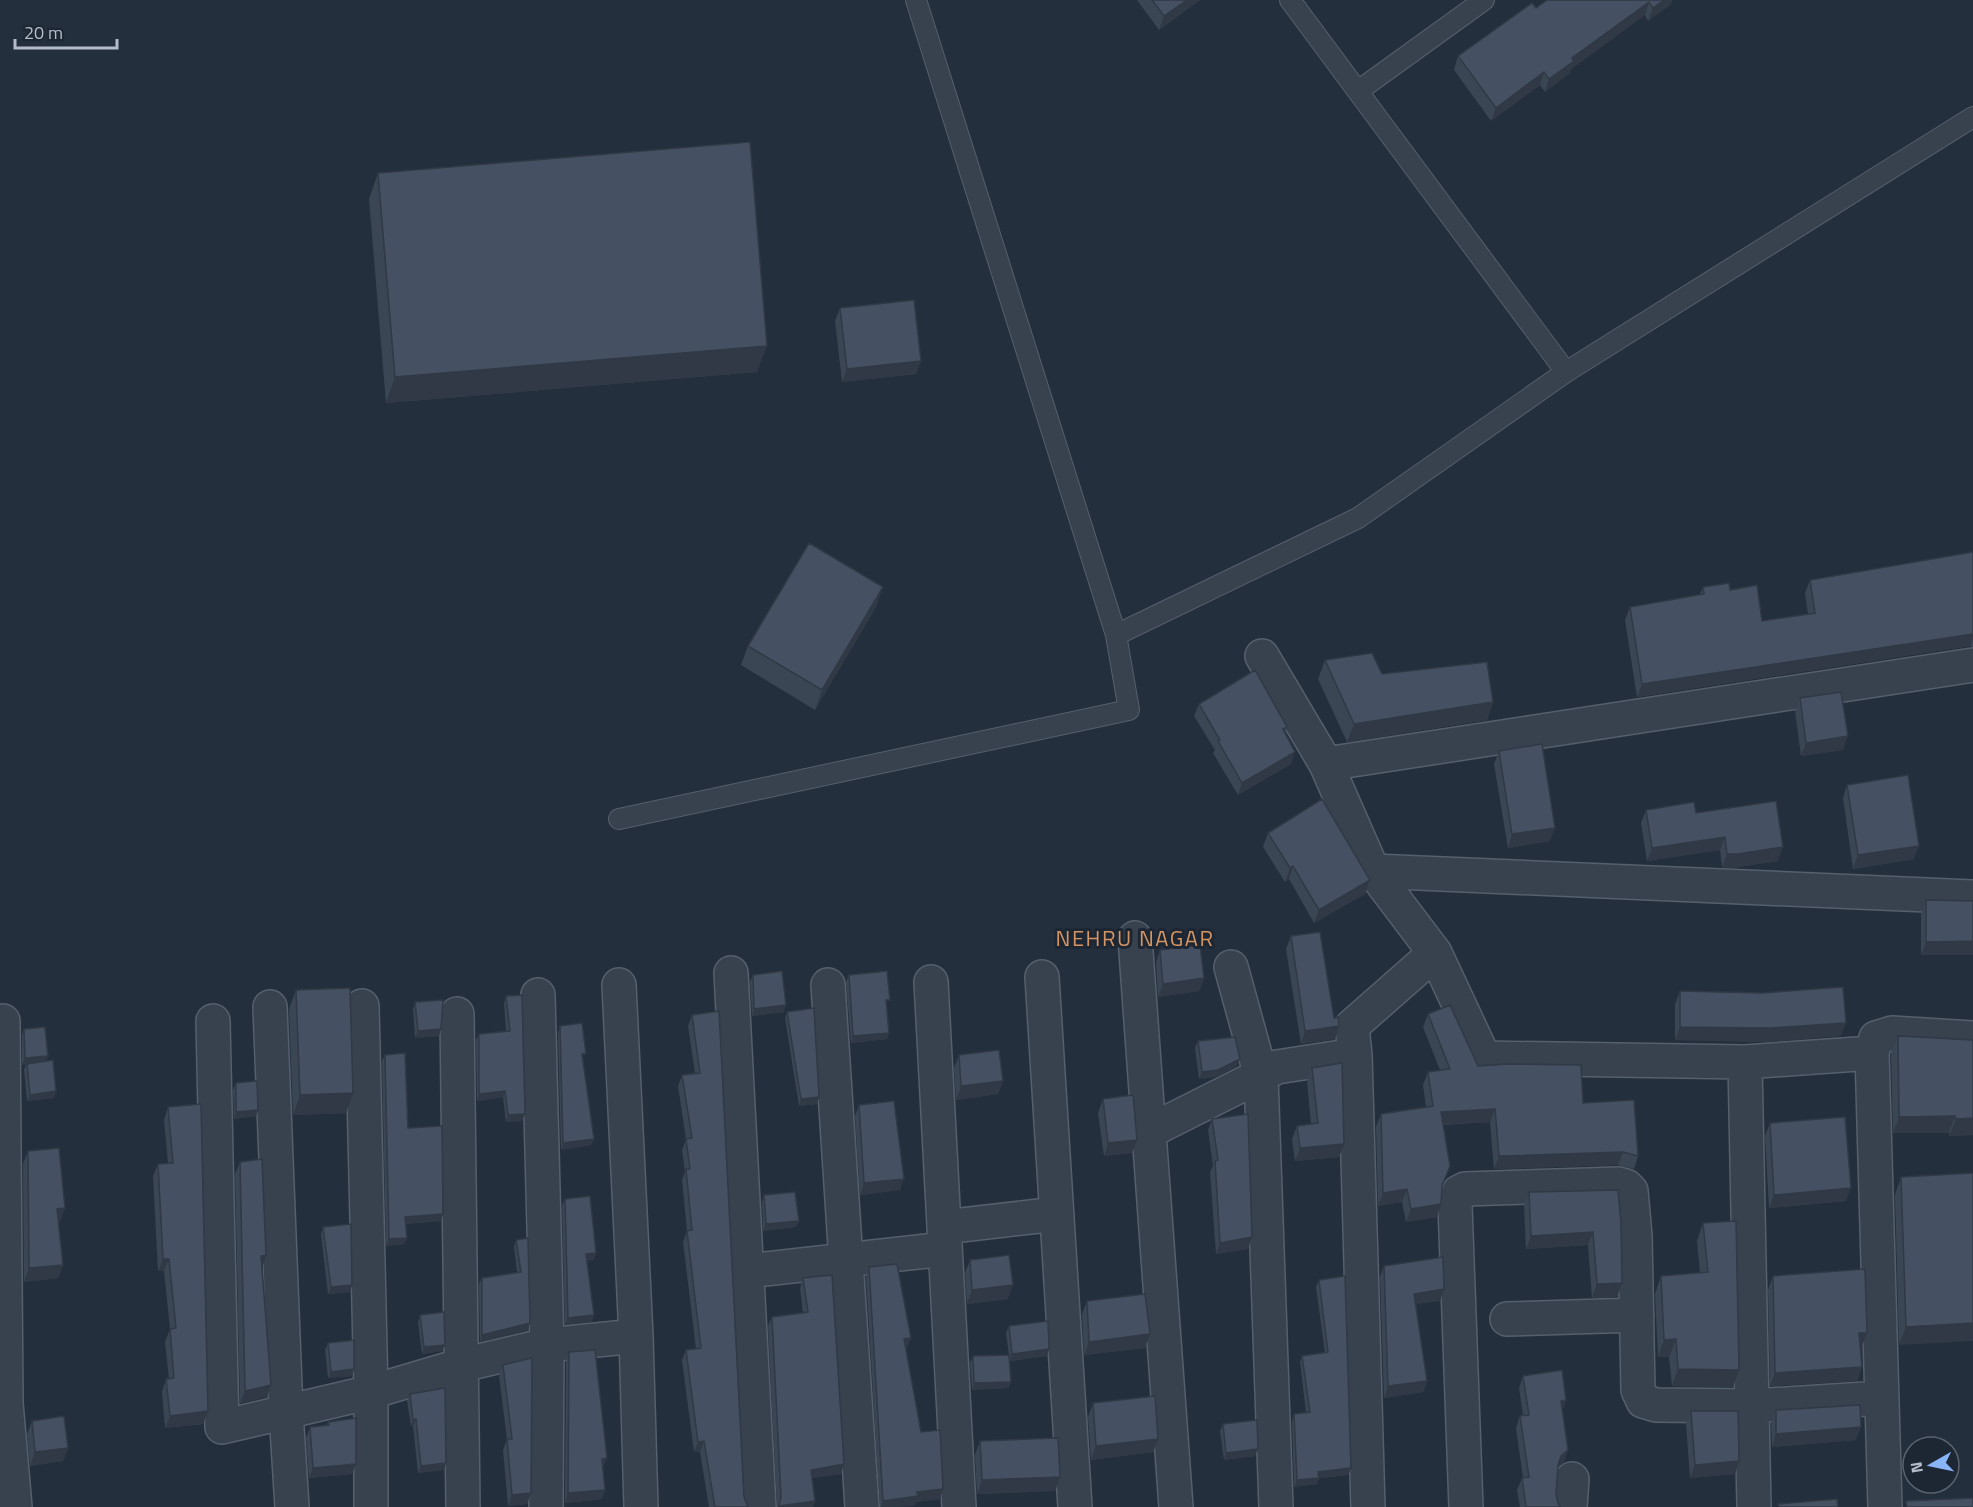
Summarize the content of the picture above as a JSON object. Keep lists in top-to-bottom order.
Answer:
{
  "districts": ["NEHRU NAGAR"],
  "scale_bar": "20 m",
  "north": "left"
}
